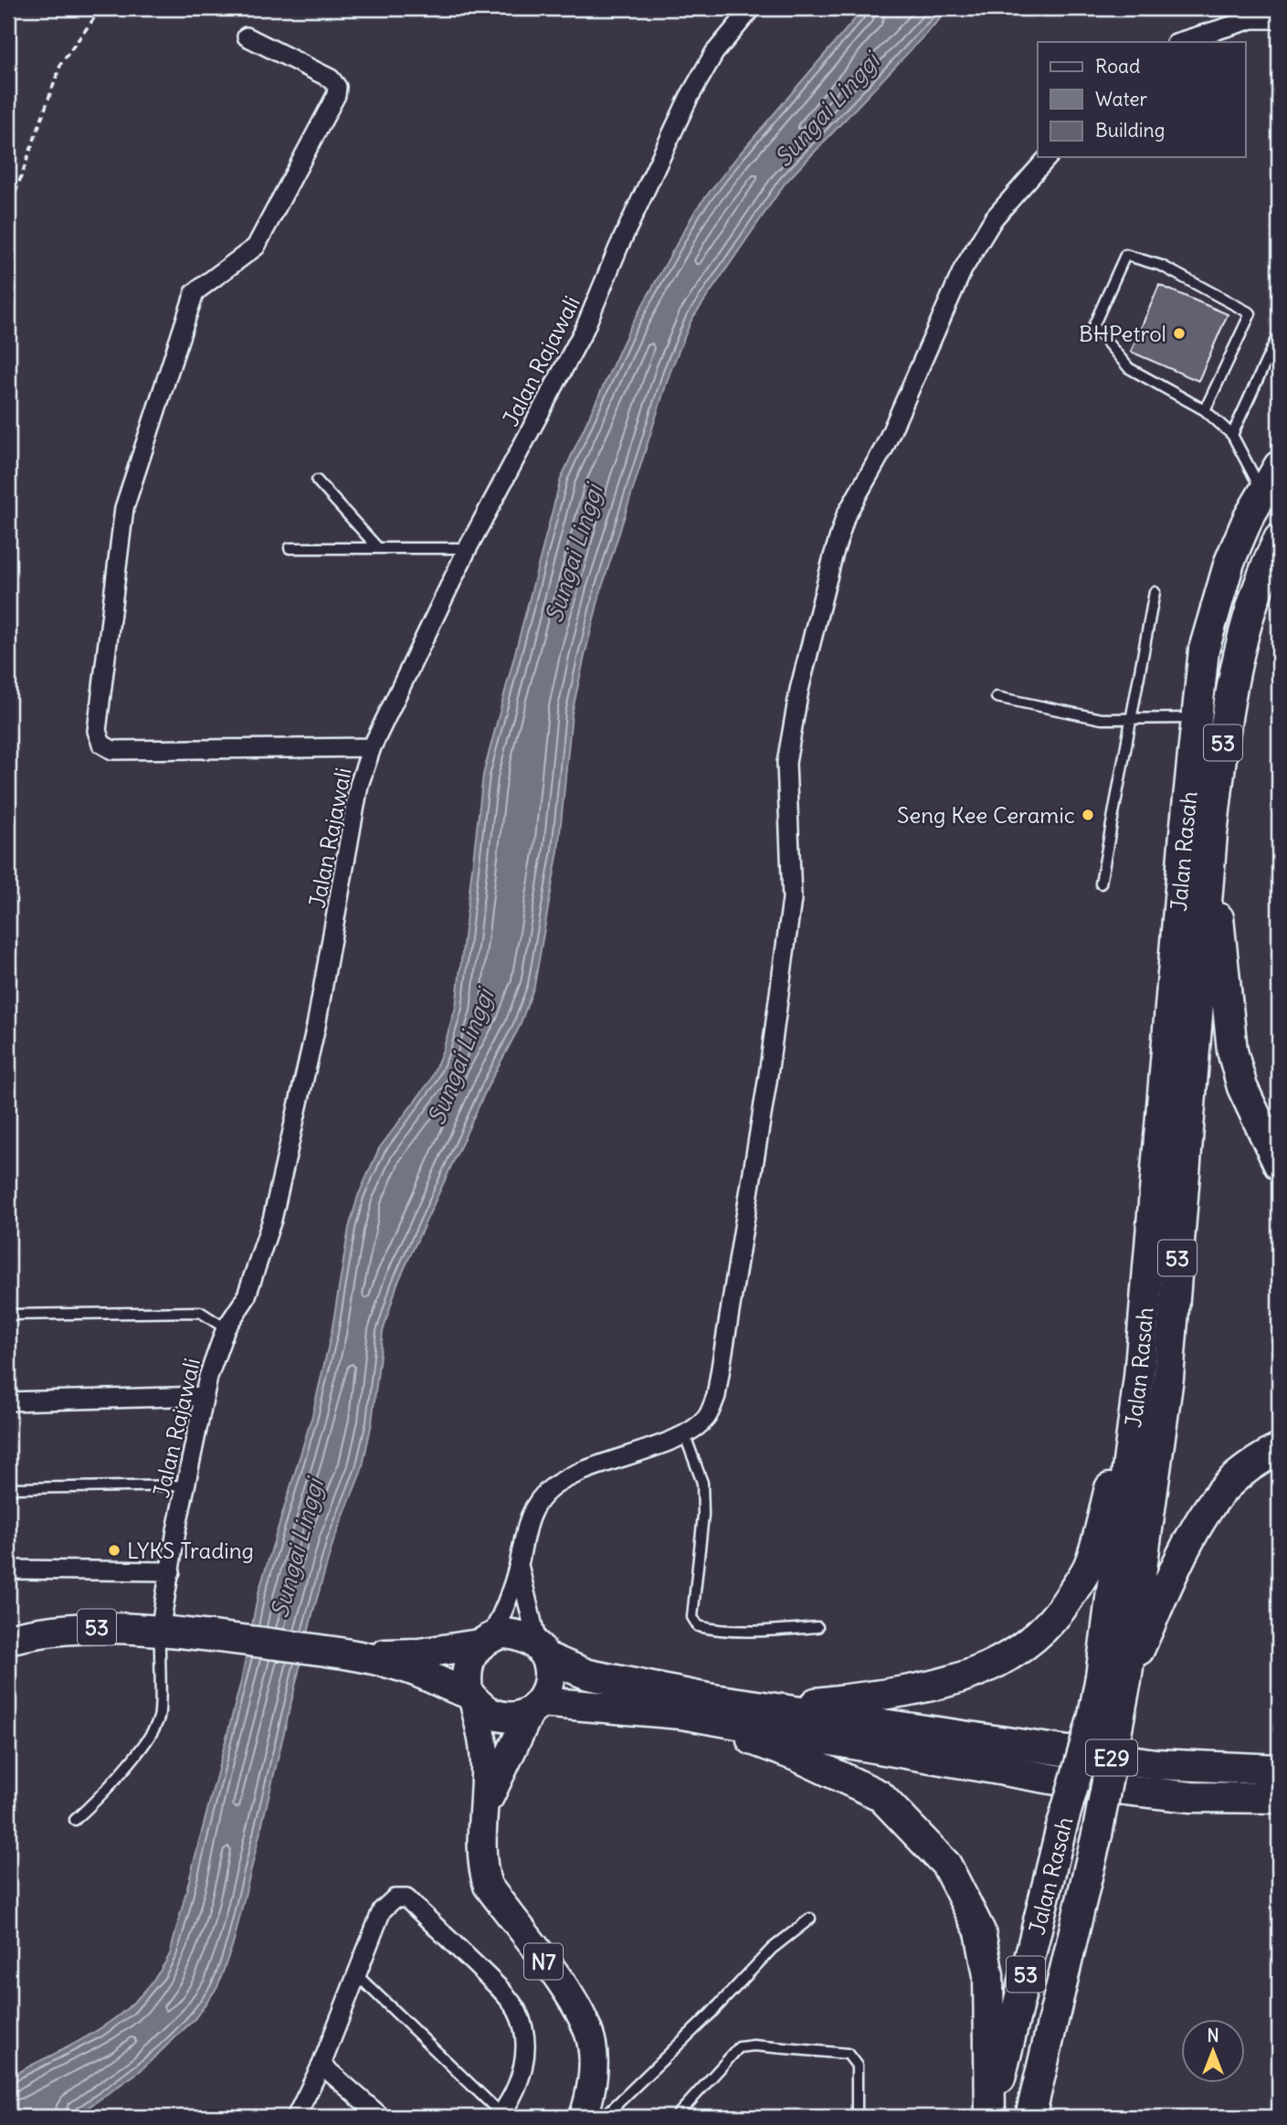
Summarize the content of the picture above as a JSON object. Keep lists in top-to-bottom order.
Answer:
{
  "streets": {
    "highway": ["53", "Jalan Rasah", "E29"],
    "main road": ["N7"],
    "street": ["Jalan Rajawali"]
  },
  "crossings": [
    ["Jalan Rajawali", "53"],
    ["53", "N7"]
  ],
  "water": ["Sungai Linggi"],
  "places": ["BHPetrol", "Seng Kee Ceramic", "LYKS Trading"],
  "legend": ["Road", "Water", "Building"],
  "north": "top"
}
